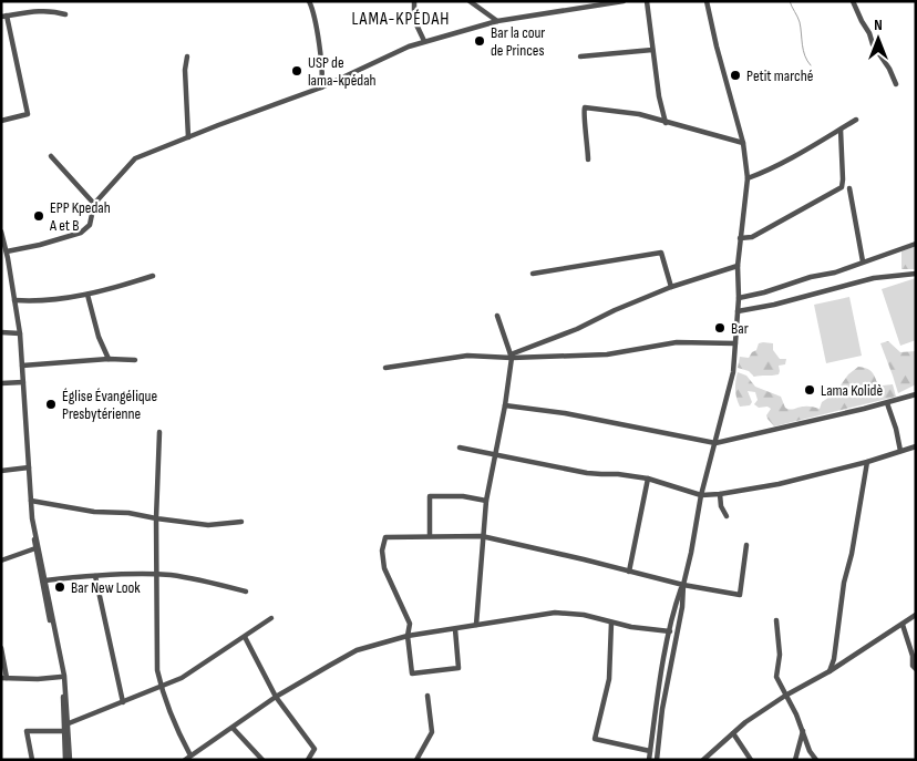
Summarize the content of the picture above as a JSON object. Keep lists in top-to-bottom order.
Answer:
{
  "districts": ["LAMA-KPÉDAH"],
  "places": [
    "Bar la cour de Princes",
    "USP de lama-kpédah",
    "Petit marché",
    "EPP Kpedah A et B",
    "Bar",
    "Lama Kolidè",
    "Église Évangélique Presbytérienne",
    "Bar New Look"
  ],
  "north": "top"
}
